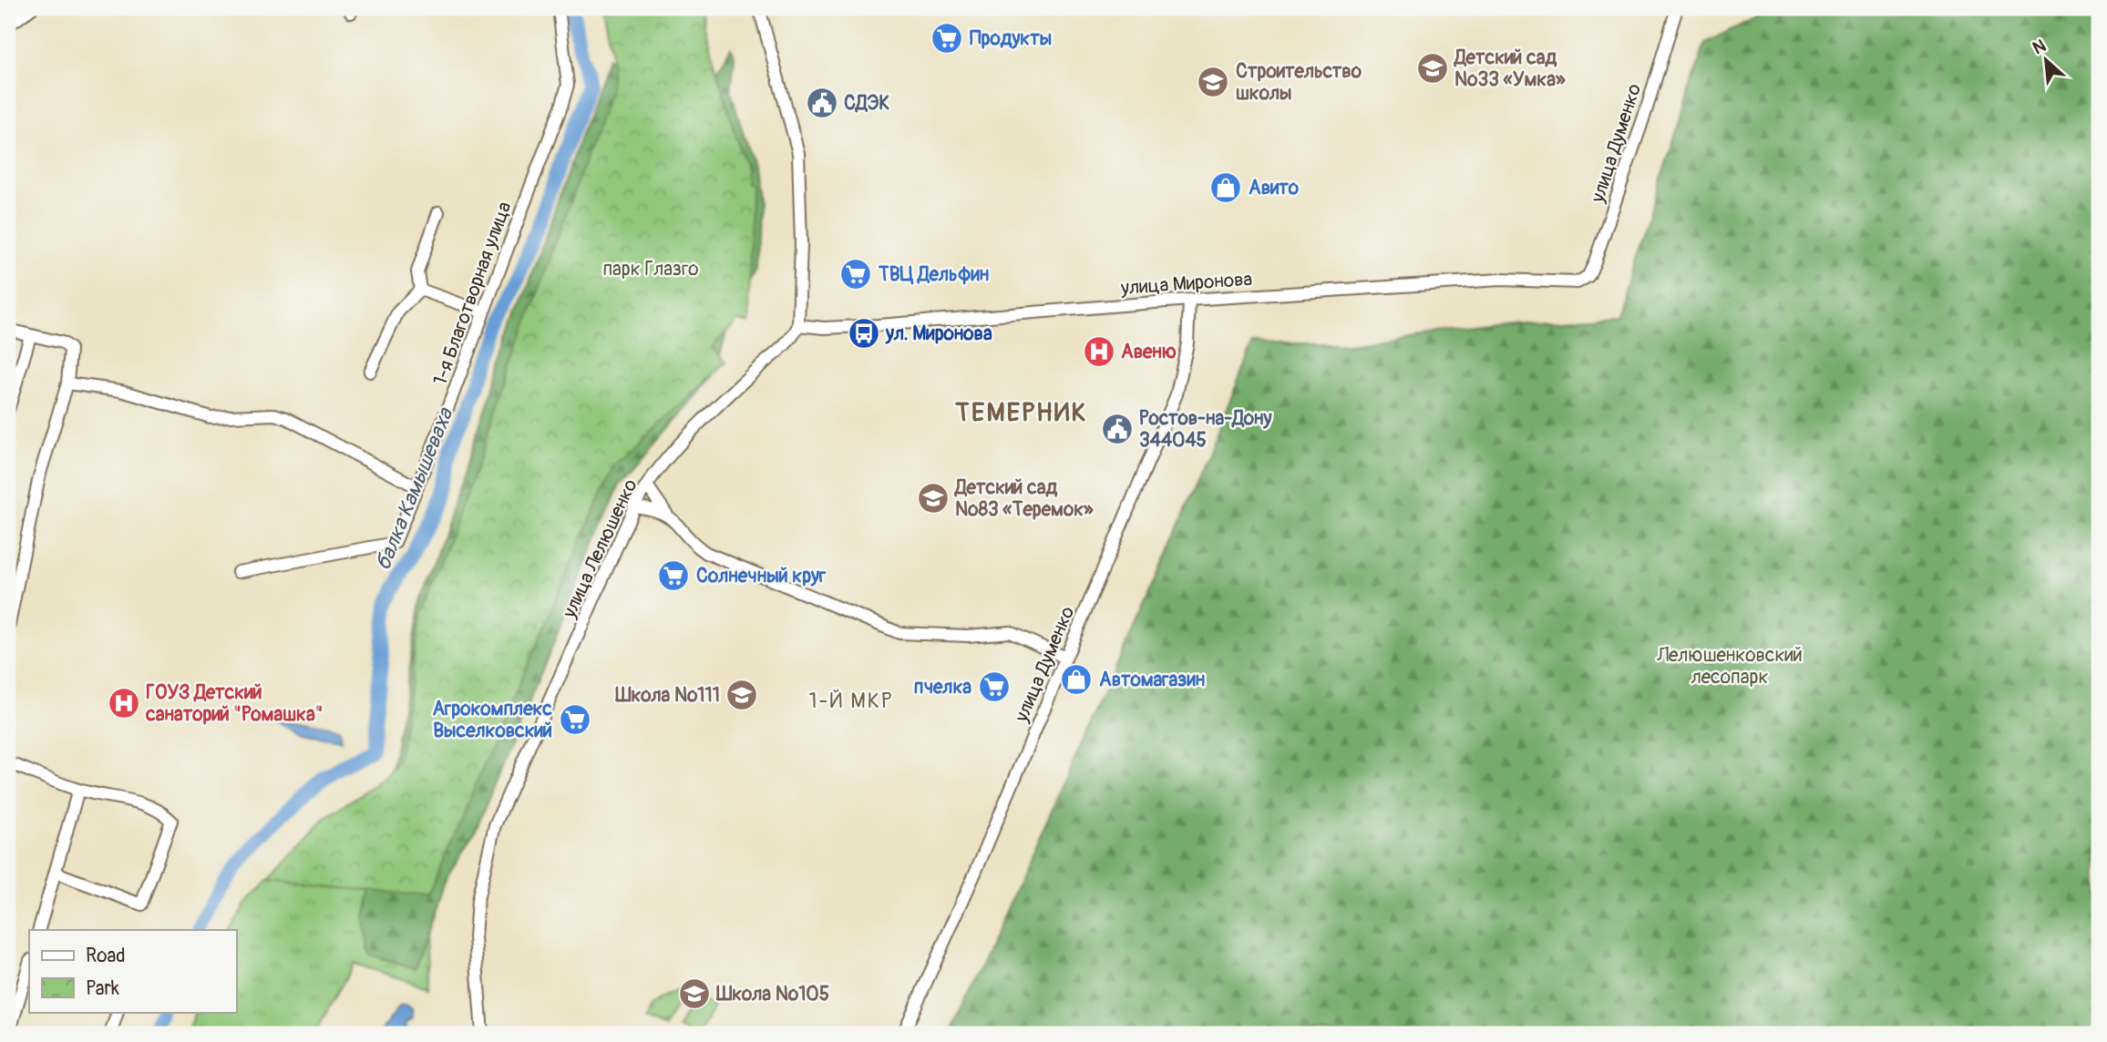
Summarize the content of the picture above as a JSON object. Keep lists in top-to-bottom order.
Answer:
{
  "streets": {
    "street": [
      "улица Думенко",
      "улица Миронова",
      "1-я Благотворная улица",
      "улица Лелюшенко"
    ]
  },
  "crossings": [
    ["улица Думенко", "улица Миронова"],
    ["улица Миронова", "улица Лелюшенко"]
  ],
  "districts": ["ТЕМЕРНИК", "1-Й МКР"],
  "water": ["балка Камышеваха"],
  "parks": ["парк Глазго", "Лелюшенковский лесопарк"],
  "places": {
    "supermarket": [
      "Продукты",
      "ТВЦ Дельфин",
      "Солнечный круг",
      "пчелка",
      "Агрокомплекс Выселковский"
    ],
    "school or university": [
      "Детский сад №33 «Умка»",
      "Строительство школы",
      "Детский сад №83 «Теремок»",
      "Школа №111",
      "Школа №105"
    ],
    "public building": ["СДЭК", "Ростов-на-Дону 344045"],
    "shop": ["Авито", "Автомагазин"],
    "bus stop": ["ул. Миронова"],
    "hospital": ["Авеню", "ГОУЗ Детский санаторий \"Ромашка\""]
  },
  "legend": ["Road", "Park"],
  "north": "top left"
}
